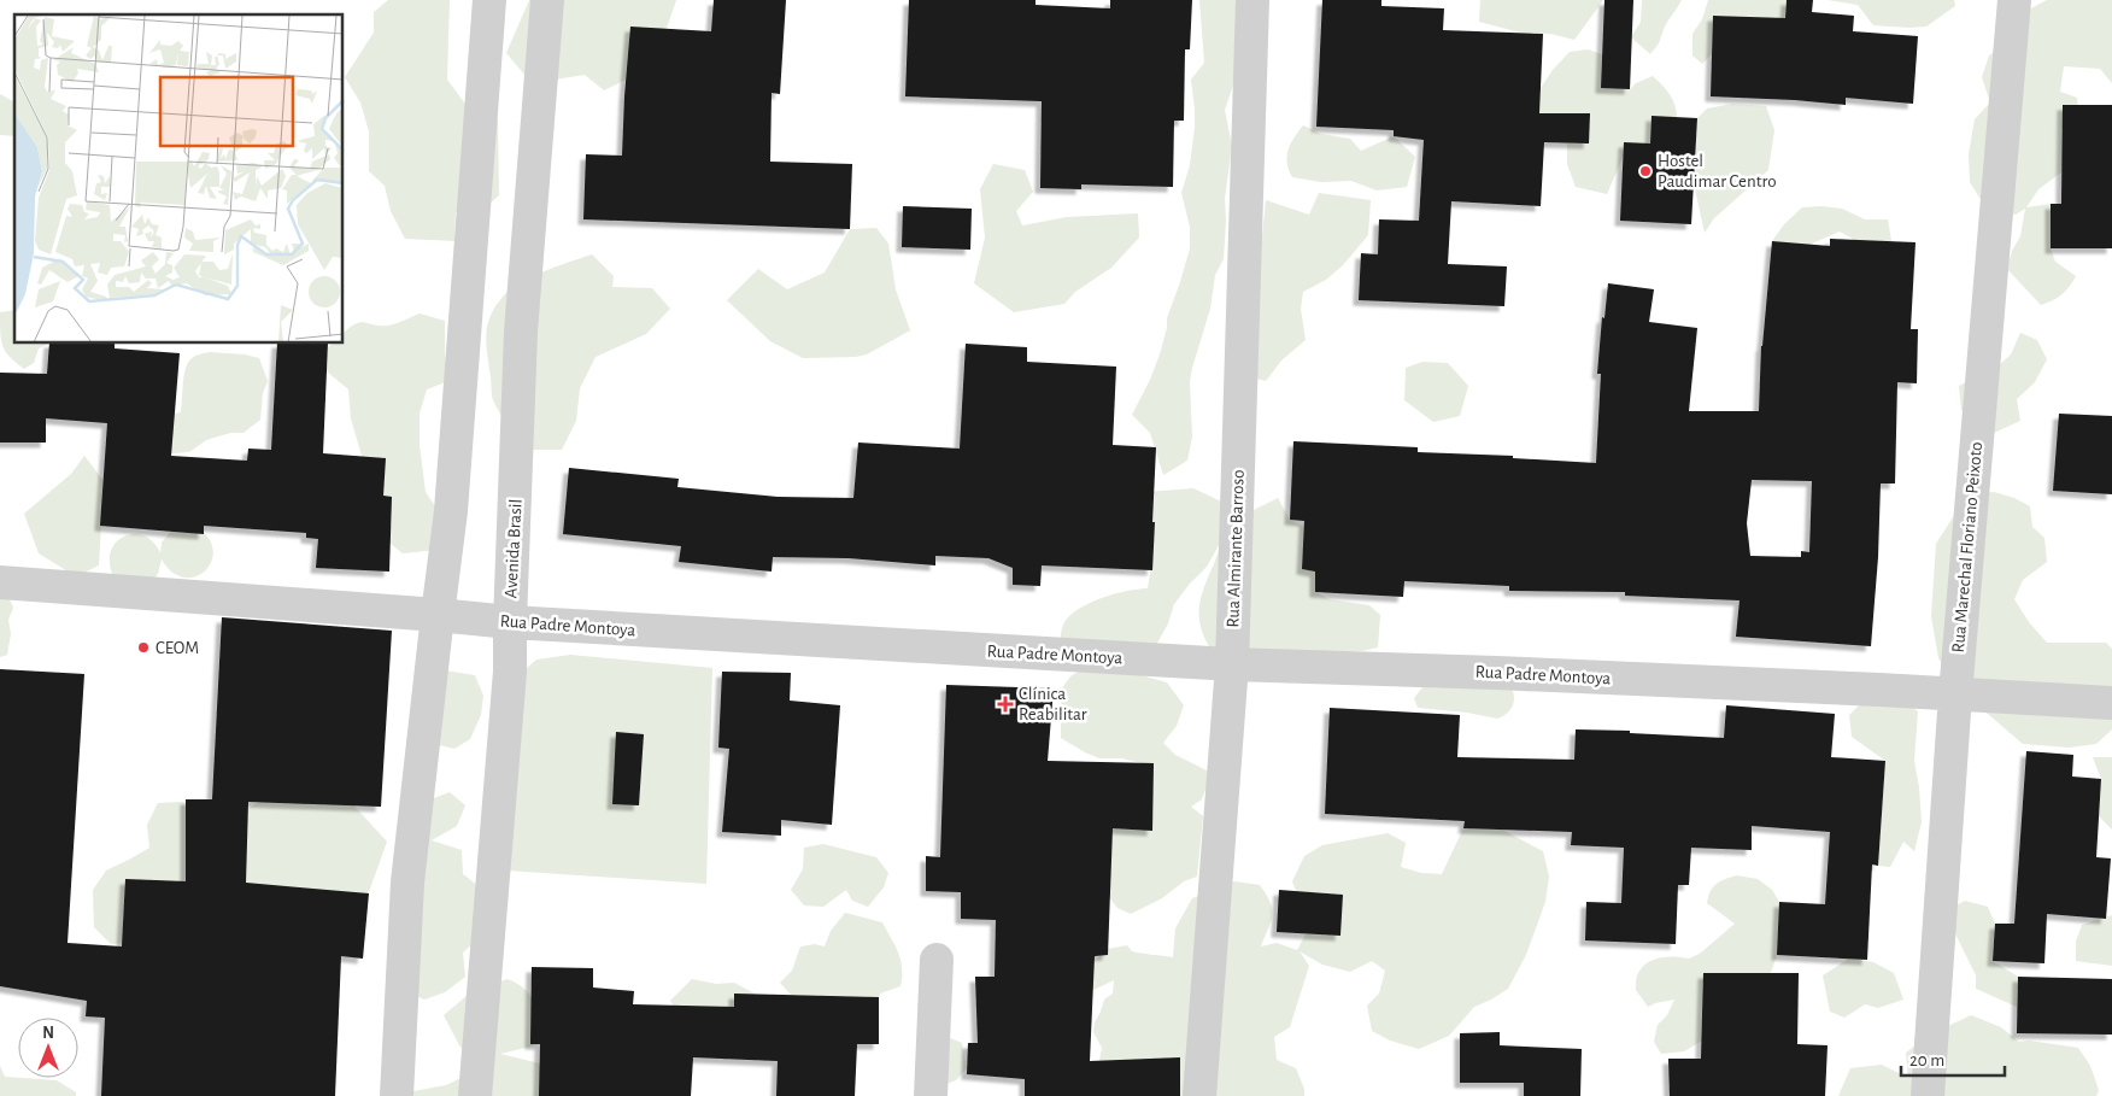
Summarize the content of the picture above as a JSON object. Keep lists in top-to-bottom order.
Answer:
{
  "streets": {
    "street": [
      "Rua Marechal Floriano Peixoto",
      "Avenida Brasil",
      "Rua Almirante Barroso",
      "Rua Padre Montoya"
    ]
  },
  "crossings": [
    ["Rua Marechal Floriano Peixoto", "Rua Padre Montoya"],
    ["Avenida Brasil", "Rua Padre Montoya"],
    ["Rua Almirante Barroso", "Rua Padre Montoya"]
  ],
  "places": {
    "other": ["Hostel Paudimar Centro", "CEOM"],
    "health": ["Clínica Reabilitar"]
  },
  "scale_bar": "20 m",
  "north": "top"
}
